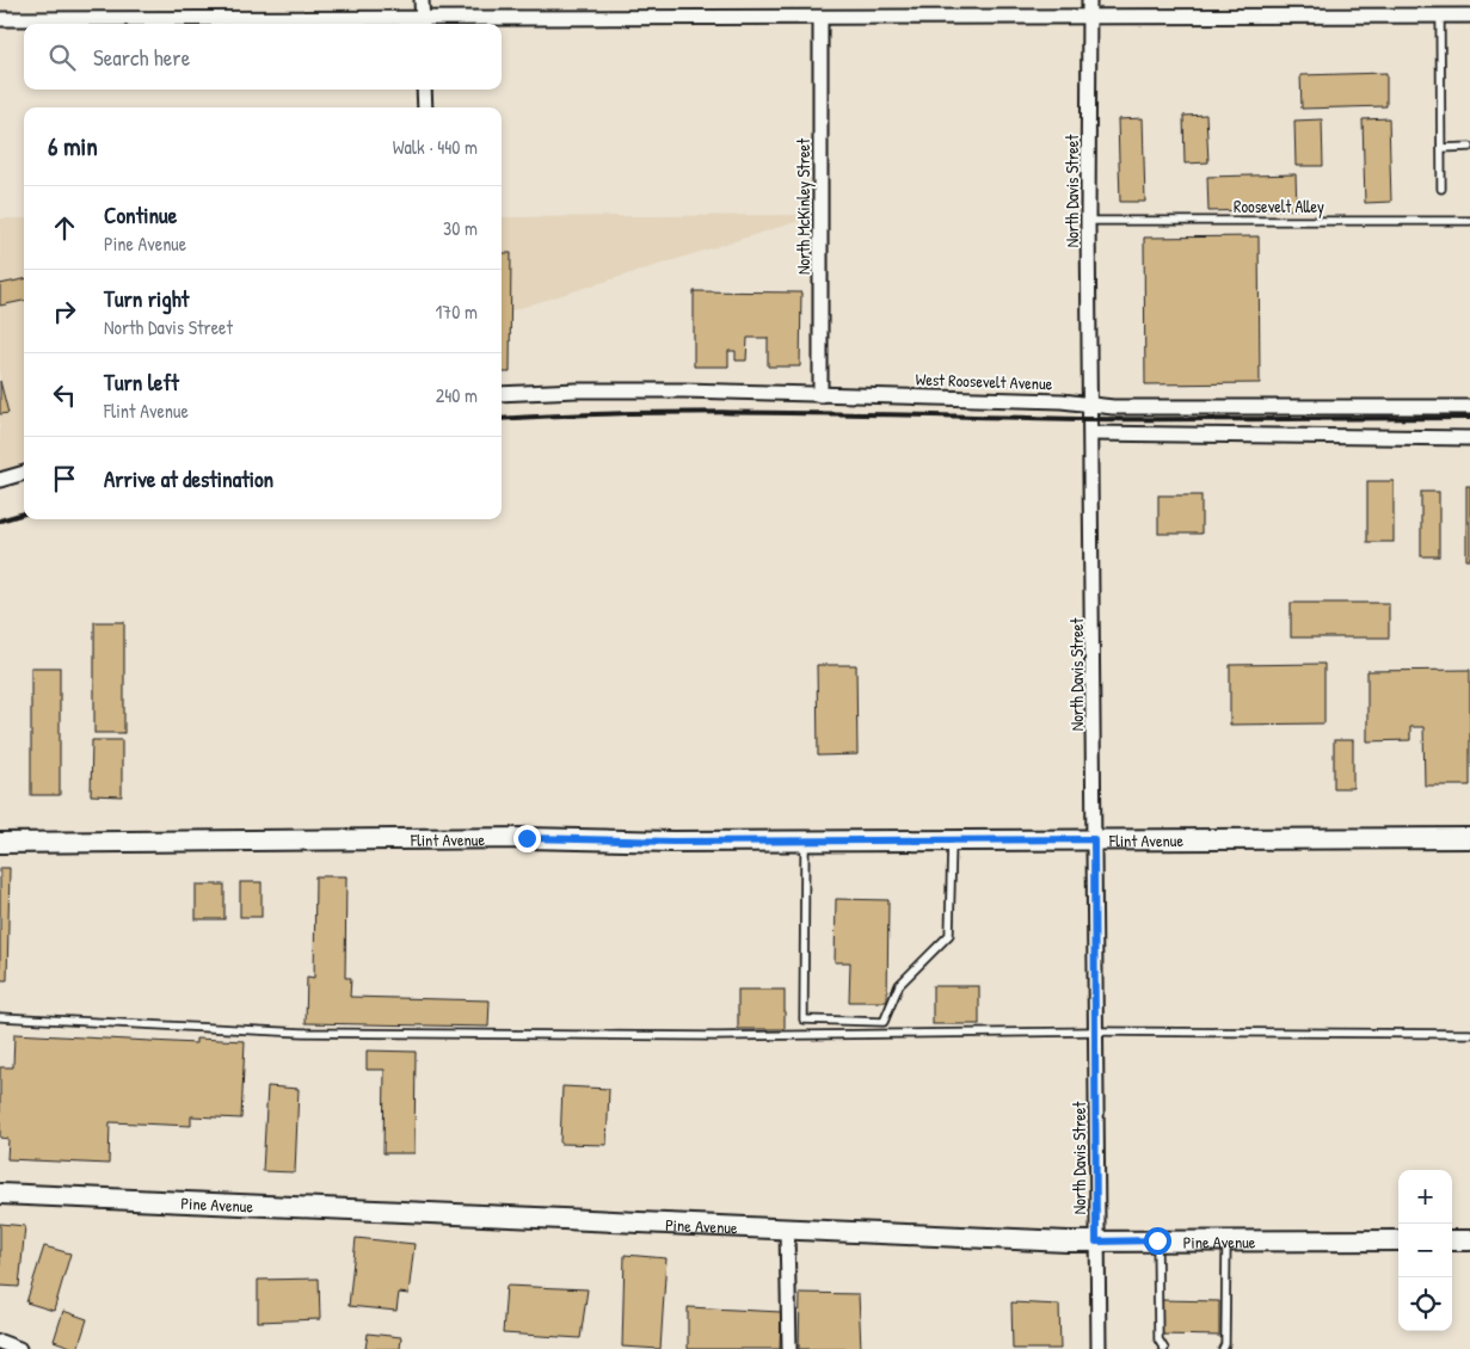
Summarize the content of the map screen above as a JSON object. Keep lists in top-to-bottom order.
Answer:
{
  "streets": {
    "street": [
      "North Davis Street",
      "North McKinley Street",
      "West Roosevelt Avenue",
      "Flint Avenue",
      "Pine Avenue"
    ],
    "lane": ["Roosevelt Alley"]
  },
  "crossings": [
    ["North Davis Street", "Roosevelt Alley"],
    ["North Davis Street", "West Roosevelt Avenue"],
    ["North Davis Street", "Flint Avenue"],
    ["North Davis Street", "Pine Avenue"],
    ["North McKinley Street", "West Roosevelt Avenue"]
  ],
  "page": {
    "search": "Search here",
    "heading": ["6 min", "Walk · 440 m"],
    "list": [
      ["Continue", "Pine Avenue", "30 m"],
      ["Turn right", "North Davis Street", "170 m"],
      ["Turn left", "Flint Avenue", "240 m"],
      "Arrive at destination"
    ],
    "map_buttons": ["+", "−"]
  }
}
